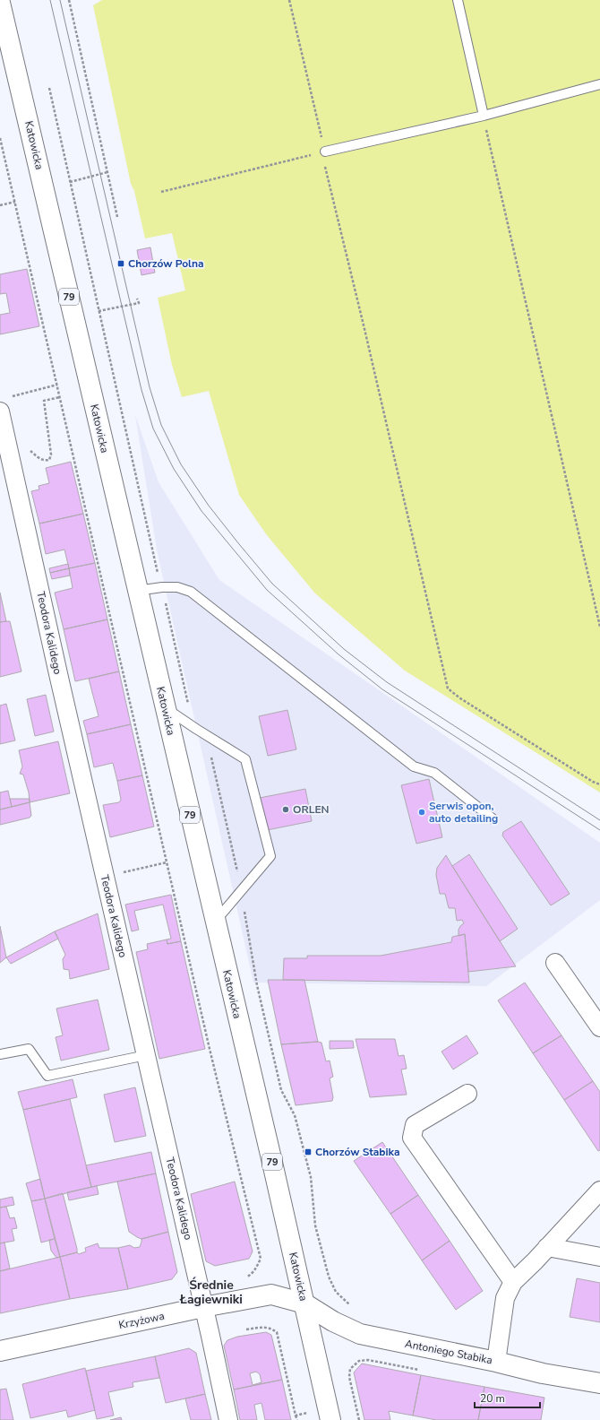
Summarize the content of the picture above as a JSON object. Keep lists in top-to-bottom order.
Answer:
{
  "streets": {
    "main road": [
      "Katowicka",
      "79",
      "Krzyżowa",
      "Antoniego Stabika"
    ],
    "street": ["Teodora Kalidego"]
  },
  "crossings": [
    ["Katowicka", "Krzyżowa"],
    ["Katowicka", "Antoniego Stabika"],
    ["Teodora Kalidego", "Krzyżowa"],
    ["Krzyżowa", "Antoniego Stabika"]
  ],
  "districts": ["Średnie Łagiewniki"],
  "places": {
    "transit": ["Chorzów Polna", "Chorzów Stabika"],
    "other": ["ORLEN", "Serwis opon, auto detailing"]
  },
  "scale_bar": "20 m"
}
